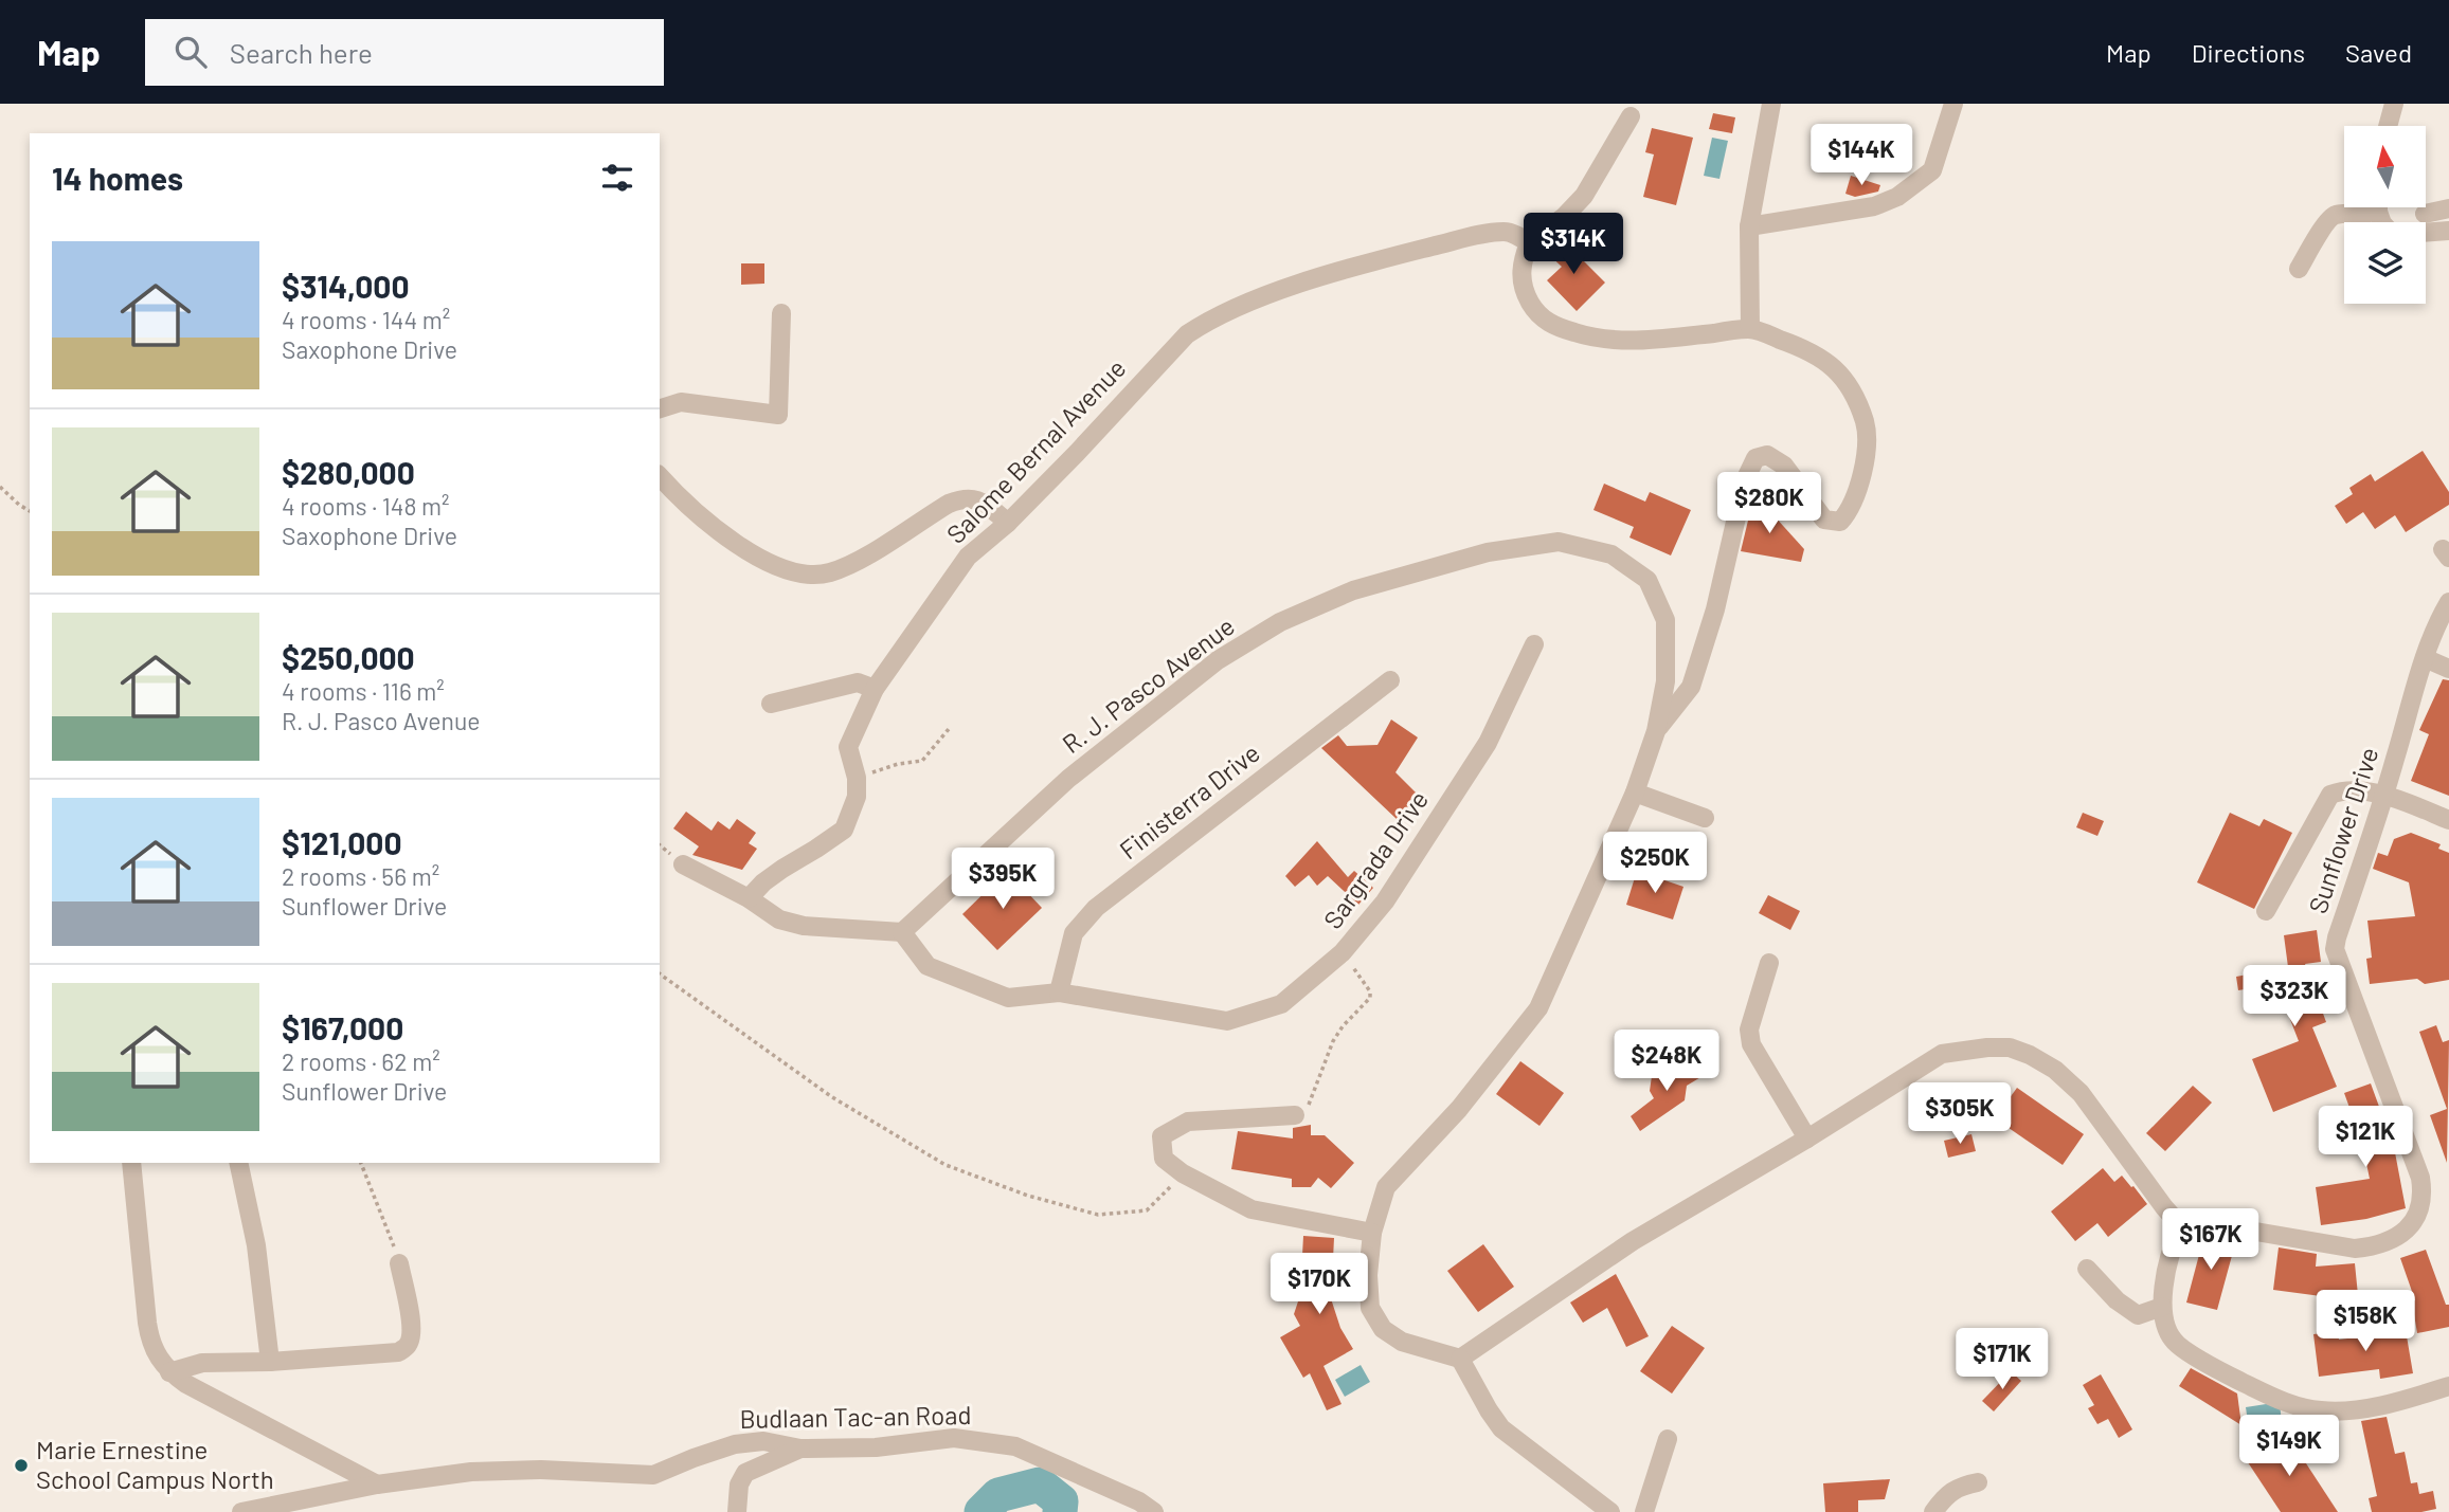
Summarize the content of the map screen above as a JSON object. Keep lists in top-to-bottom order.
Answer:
{
  "streets": {
    "street": [
      "Salome Bernal Avenue",
      "R. J. Pasco Avenue",
      "Finisterra Drive",
      "Sunflower Drive",
      "Sargrada Drive",
      "Budlaan Tac-an Road"
    ]
  },
  "crossings": [
    ["R. J. Pasco Avenue", "Sargrada Drive"],
    ["Finisterra Drive", "Sargrada Drive"]
  ],
  "places": ["Marie Ernestine School Campus North"],
  "north": "top",
  "page": {
    "header": "Map",
    "search": "Search here",
    "nav": ["Map", "Directions", "Saved"],
    "price": [
      "$144K",
      "$314K",
      "$280K",
      "$250K",
      "$395K",
      "$323K",
      "$248K",
      "$305K",
      "$121K",
      "$167K",
      "$170K",
      "$158K",
      "$171K",
      "$149K"
    ],
    "heading": "14 homes",
    "list": [
      {
        "name": "$314,000",
        "note": "4 rooms · 144 m² · Saxophone Drive"
      },
      {
        "name": "$280,000",
        "note": "4 rooms · 148 m² · Saxophone Drive"
      },
      {
        "name": "$250,000",
        "note": "4 rooms · 116 m² · R. J. Pasco Avenue"
      },
      {
        "name": "$121,000",
        "note": "2 rooms · 56 m² · Sunflower Drive"
      },
      {
        "name": "$167,000",
        "note": "2 rooms · 62 m² · Sunflower Drive"
      }
    ]
  }
}
